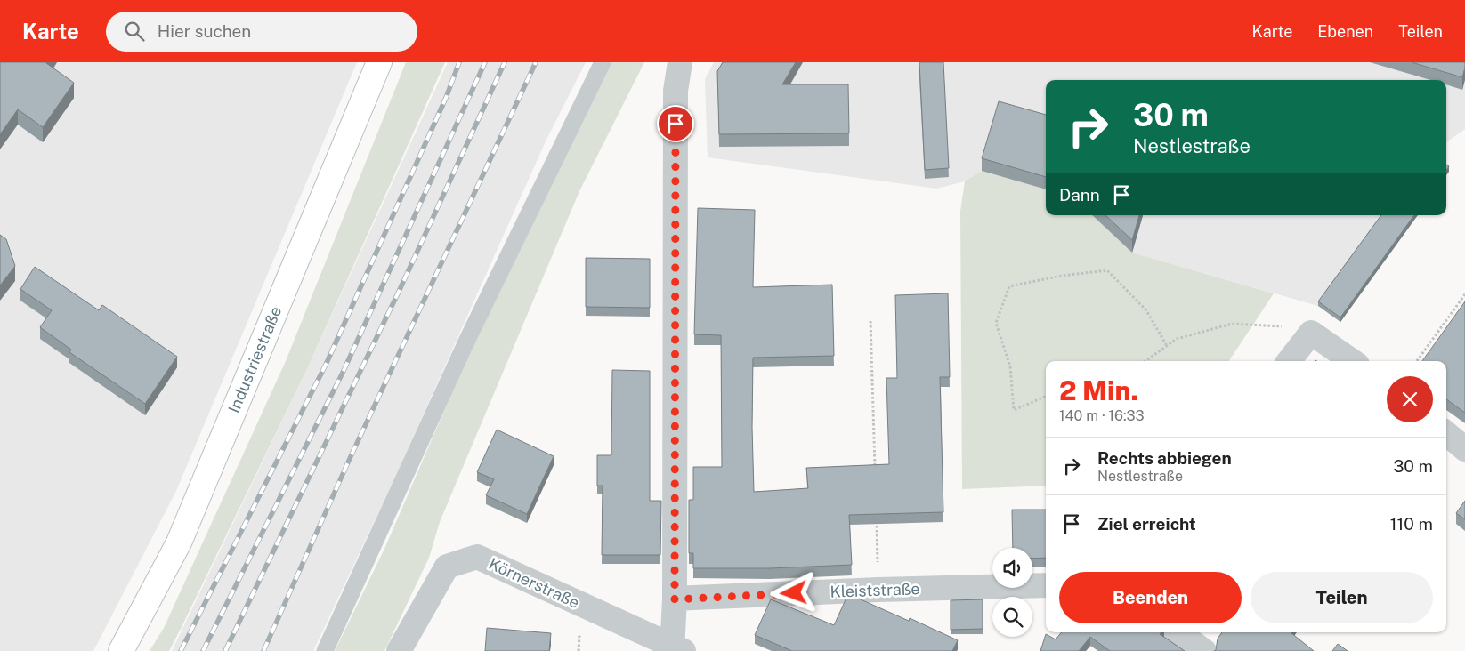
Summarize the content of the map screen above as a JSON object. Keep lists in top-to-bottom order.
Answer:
{
  "streets": {
    "street": ["Industriestraße", "Körnerstraße", "Kleiststraße"]
  },
  "page": {
    "header": "Karte",
    "search": "Hier suchen",
    "nav": ["Karte", "Ebenen", "Teilen"],
    "turn": ["30 m", "Nestlestraße"],
    "then": "Dann",
    "heading": ["2 Min.", "140 m · 16:33"],
    "list": [
      {
        "name": "Rechts abbiegen",
        "note": "Nestlestraße",
        "value": "30 m"
      },
      {
        "name": "Ziel erreicht",
        "value": "110 m"
      }
    ],
    "buttons": ["Beenden", "Teilen"]
  }
}
